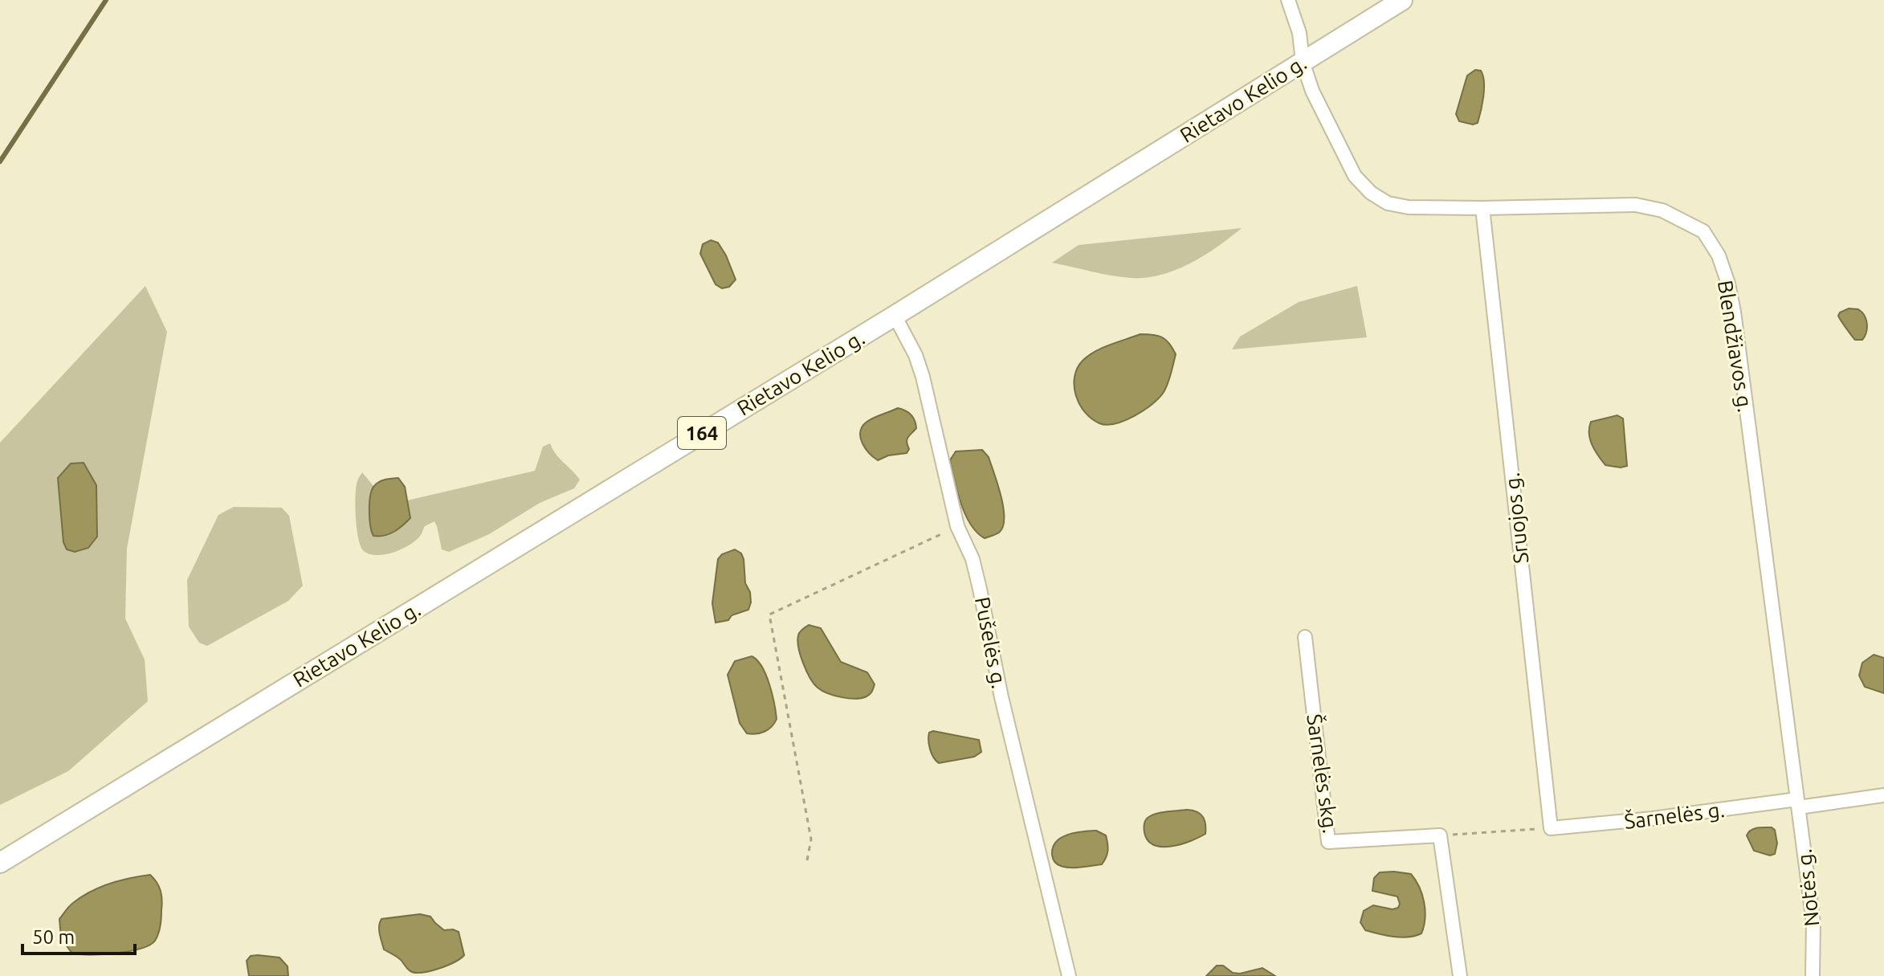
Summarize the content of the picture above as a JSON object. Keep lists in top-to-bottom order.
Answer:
{
  "streets": {
    "main road": ["Rietavo Kelio g.", "164"],
    "street": [
      "Blendžiavos g.",
      "Sruojos g.",
      "Pušelės g.",
      "Šarnelės skg.",
      "Šarnelės g.",
      "Notės g."
    ]
  },
  "crossings": [
    ["Rietavo Kelio g.", "Blendžiavos g."],
    ["Rietavo Kelio g.", "Pušelės g."],
    ["Blendžiavos g.", "Sruojos g."],
    ["Blendžiavos g.", "Šarnelės g."],
    ["Blendžiavos g.", "Notės g."],
    ["Sruojos g.", "Šarnelės g."],
    ["Šarnelės g.", "Notės g."]
  ],
  "scale_bar": "50 m"
}
